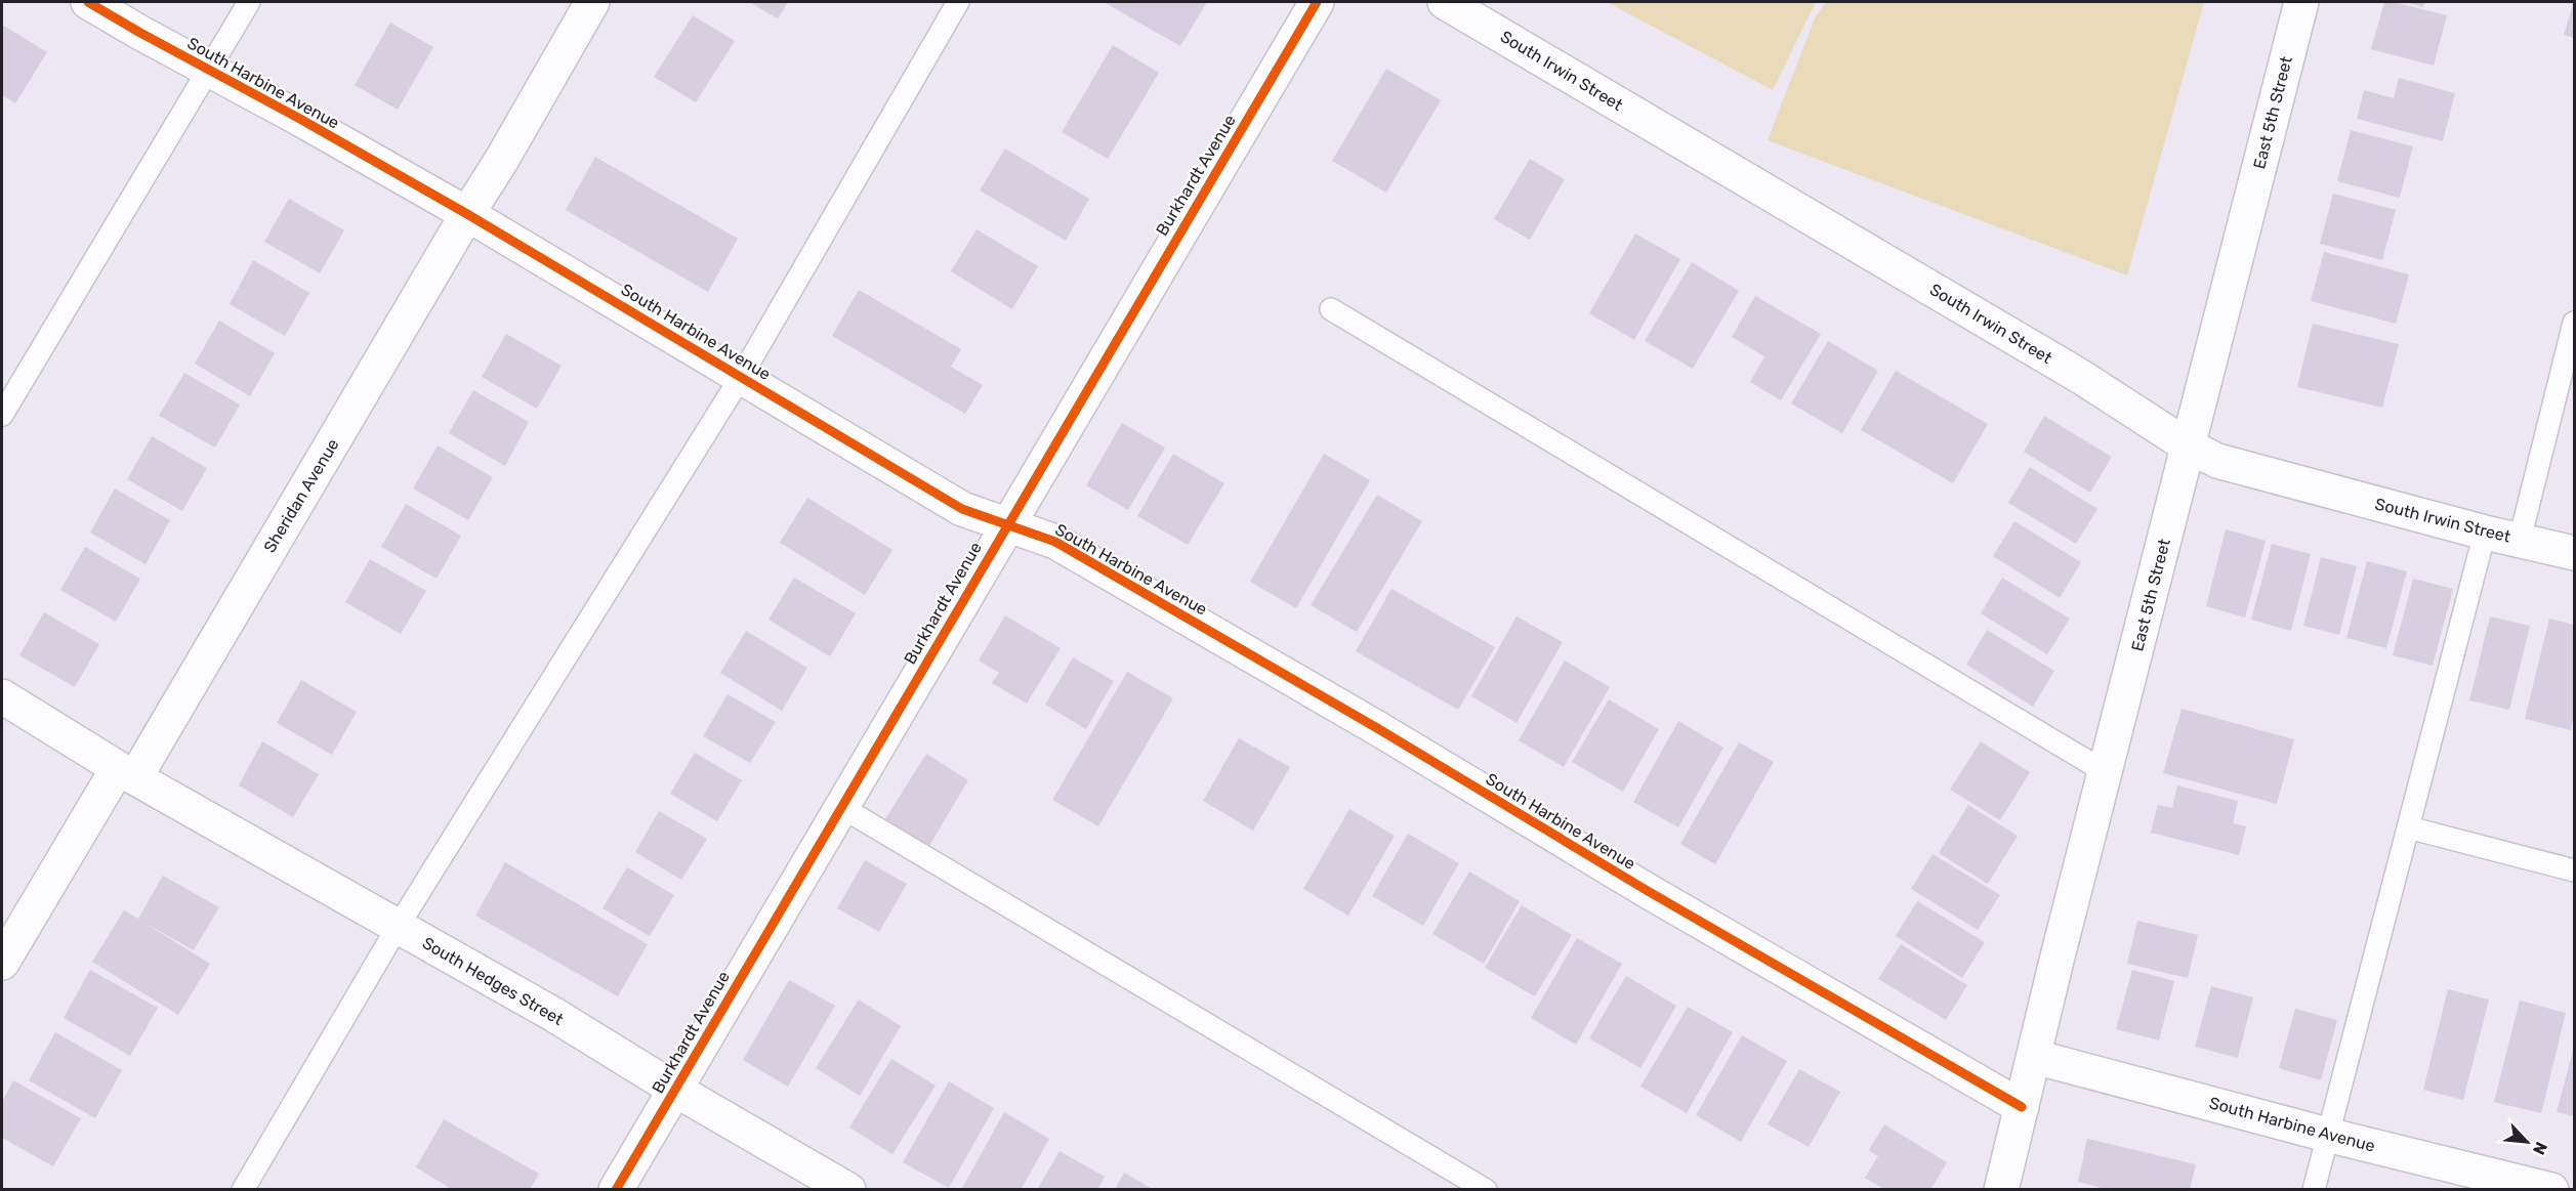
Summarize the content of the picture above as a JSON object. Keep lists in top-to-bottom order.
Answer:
{
  "streets": {
    "street": [
      "South Irwin Street",
      "South Harbine Avenue",
      "East 5th Street",
      "Burkhardt Avenue",
      "Sheridan Avenue",
      "South Hedges Street"
    ]
  },
  "crossings": [
    ["South Irwin Street", "East 5th Street"],
    ["South Harbine Avenue", "East 5th Street"],
    ["South Harbine Avenue", "Burkhardt Avenue"],
    ["South Harbine Avenue", "Sheridan Avenue"],
    ["Burkhardt Avenue", "South Hedges Street"],
    ["Sheridan Avenue", "South Hedges Street"]
  ],
  "north": "bottom right"
}
